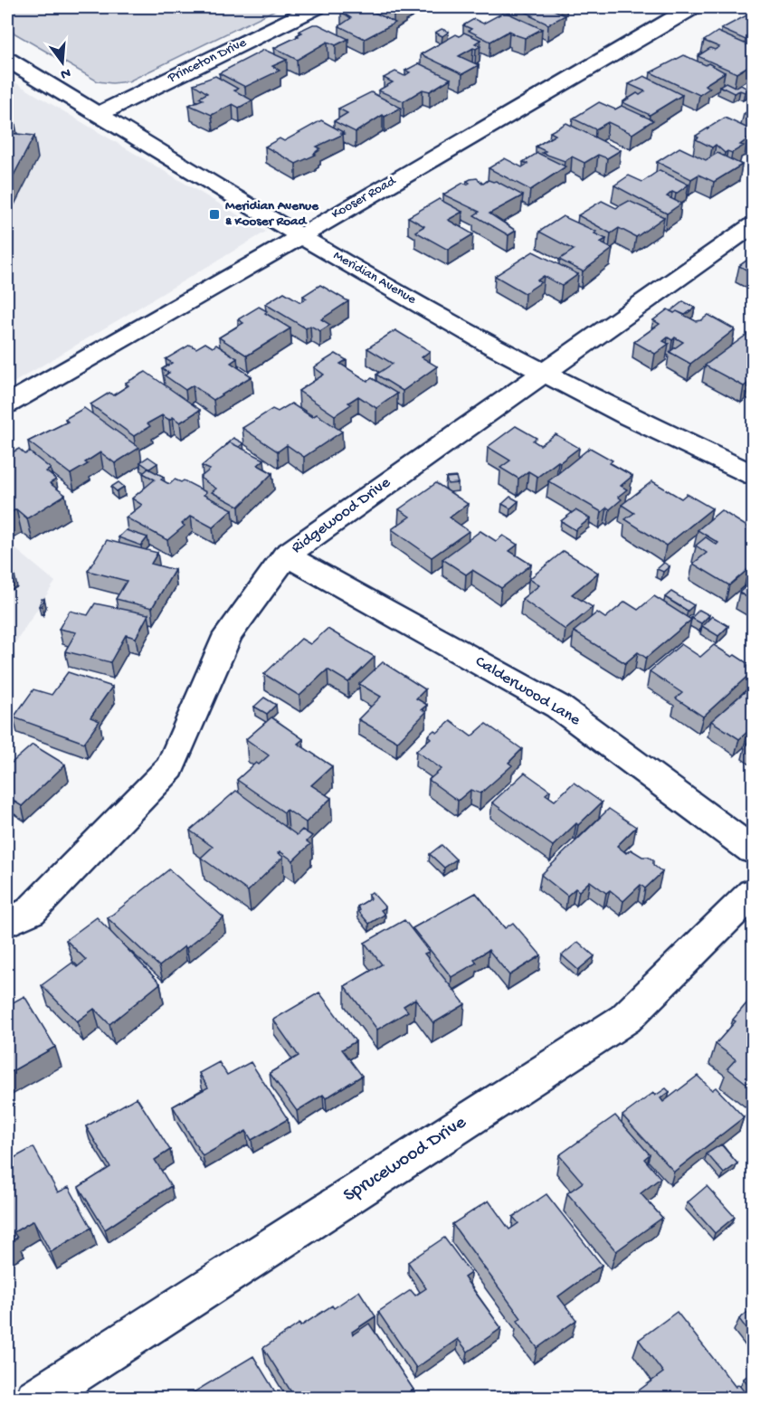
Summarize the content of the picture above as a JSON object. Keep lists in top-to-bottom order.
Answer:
{
  "streets": {
    "street": [
      "Princeton Drive",
      "Kooser Road",
      "Meridian Avenue",
      "Ridgewood Drive",
      "Calderwood Lane",
      "Sprucewood Drive"
    ]
  },
  "crossings": [
    ["Princeton Drive", "Meridian Avenue"],
    ["Kooser Road", "Meridian Avenue"],
    ["Meridian Avenue", "Ridgewood Drive"],
    ["Ridgewood Drive", "Calderwood Lane"]
  ],
  "places": {
    "transit": ["Meridian Avenue & Kooser Road"]
  },
  "north": "bottom"
}
